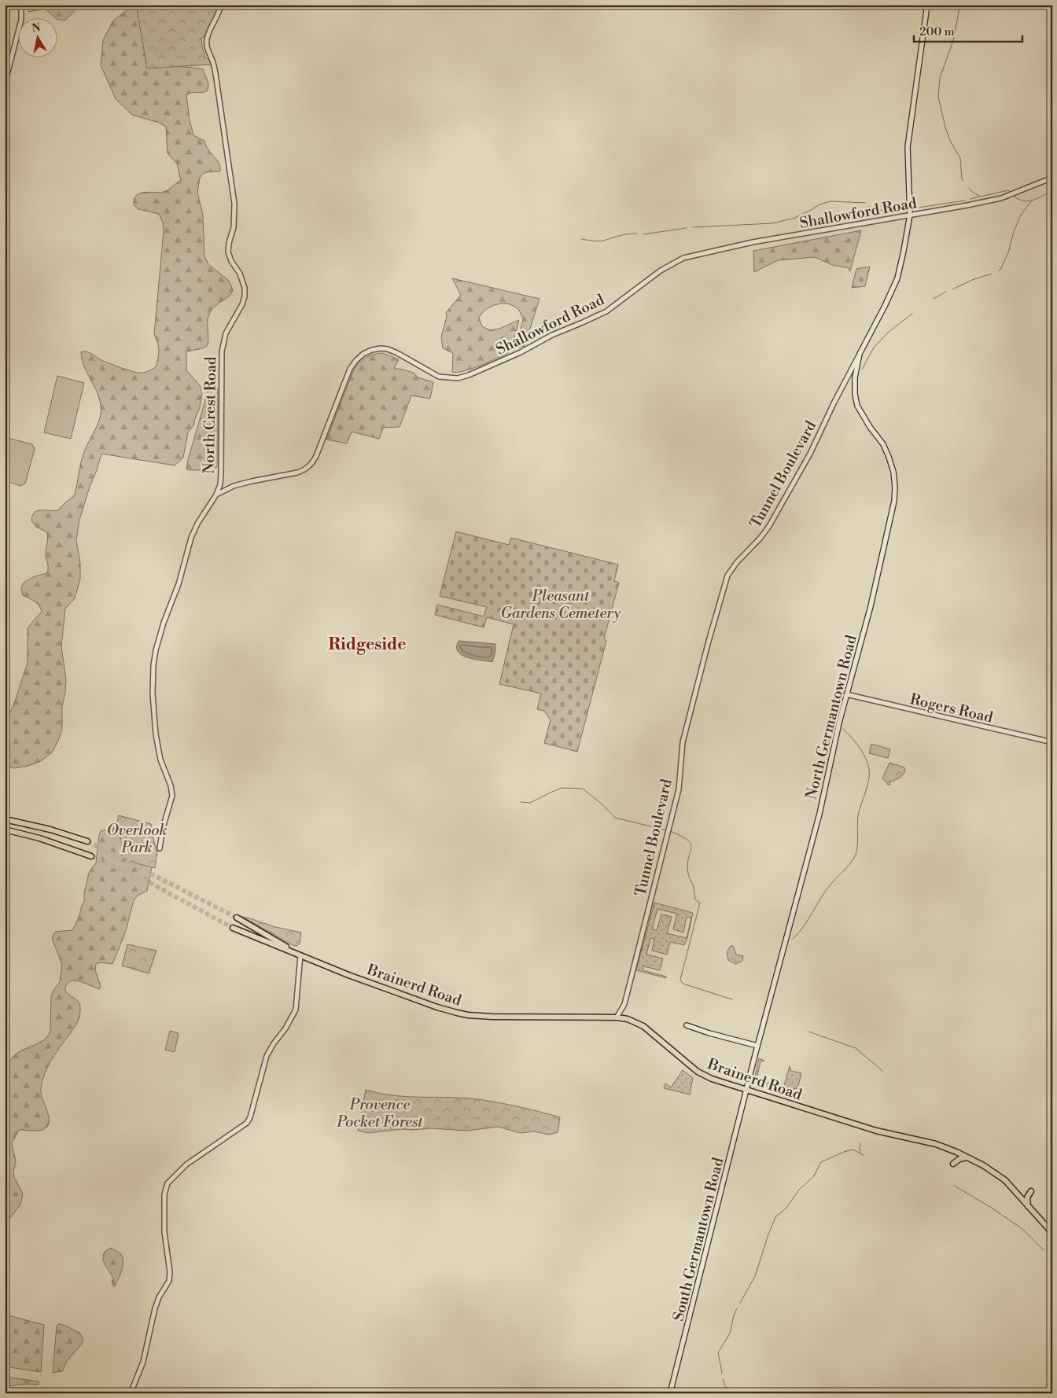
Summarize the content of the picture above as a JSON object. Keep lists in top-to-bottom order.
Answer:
{
  "streets": {
    "main road": [
      "Tunnel Boulevard",
      "North Germantown Road",
      "Brainerd Road",
      "South Germantown Road"
    ],
    "street": ["Shallowford Road", "North Crest Road", "Rogers Road"]
  },
  "crossings": [
    ["Shallowford Road", "North Crest Road"],
    ["Shallowford Road", "Tunnel Boulevard"],
    ["Tunnel Boulevard", "North Germantown Road"],
    ["Tunnel Boulevard", "Brainerd Road"],
    ["Rogers Road", "North Germantown Road"],
    ["North Germantown Road", "Brainerd Road"],
    ["North Germantown Road", "South Germantown Road"],
    ["Brainerd Road", "South Germantown Road"]
  ],
  "districts": ["Ridgeside"],
  "parks": ["Pleasant Gardens Cemetery", "Overlook Park", "Provence Pocket Forest"],
  "scale_bar": "200 m",
  "north": "top"
}
